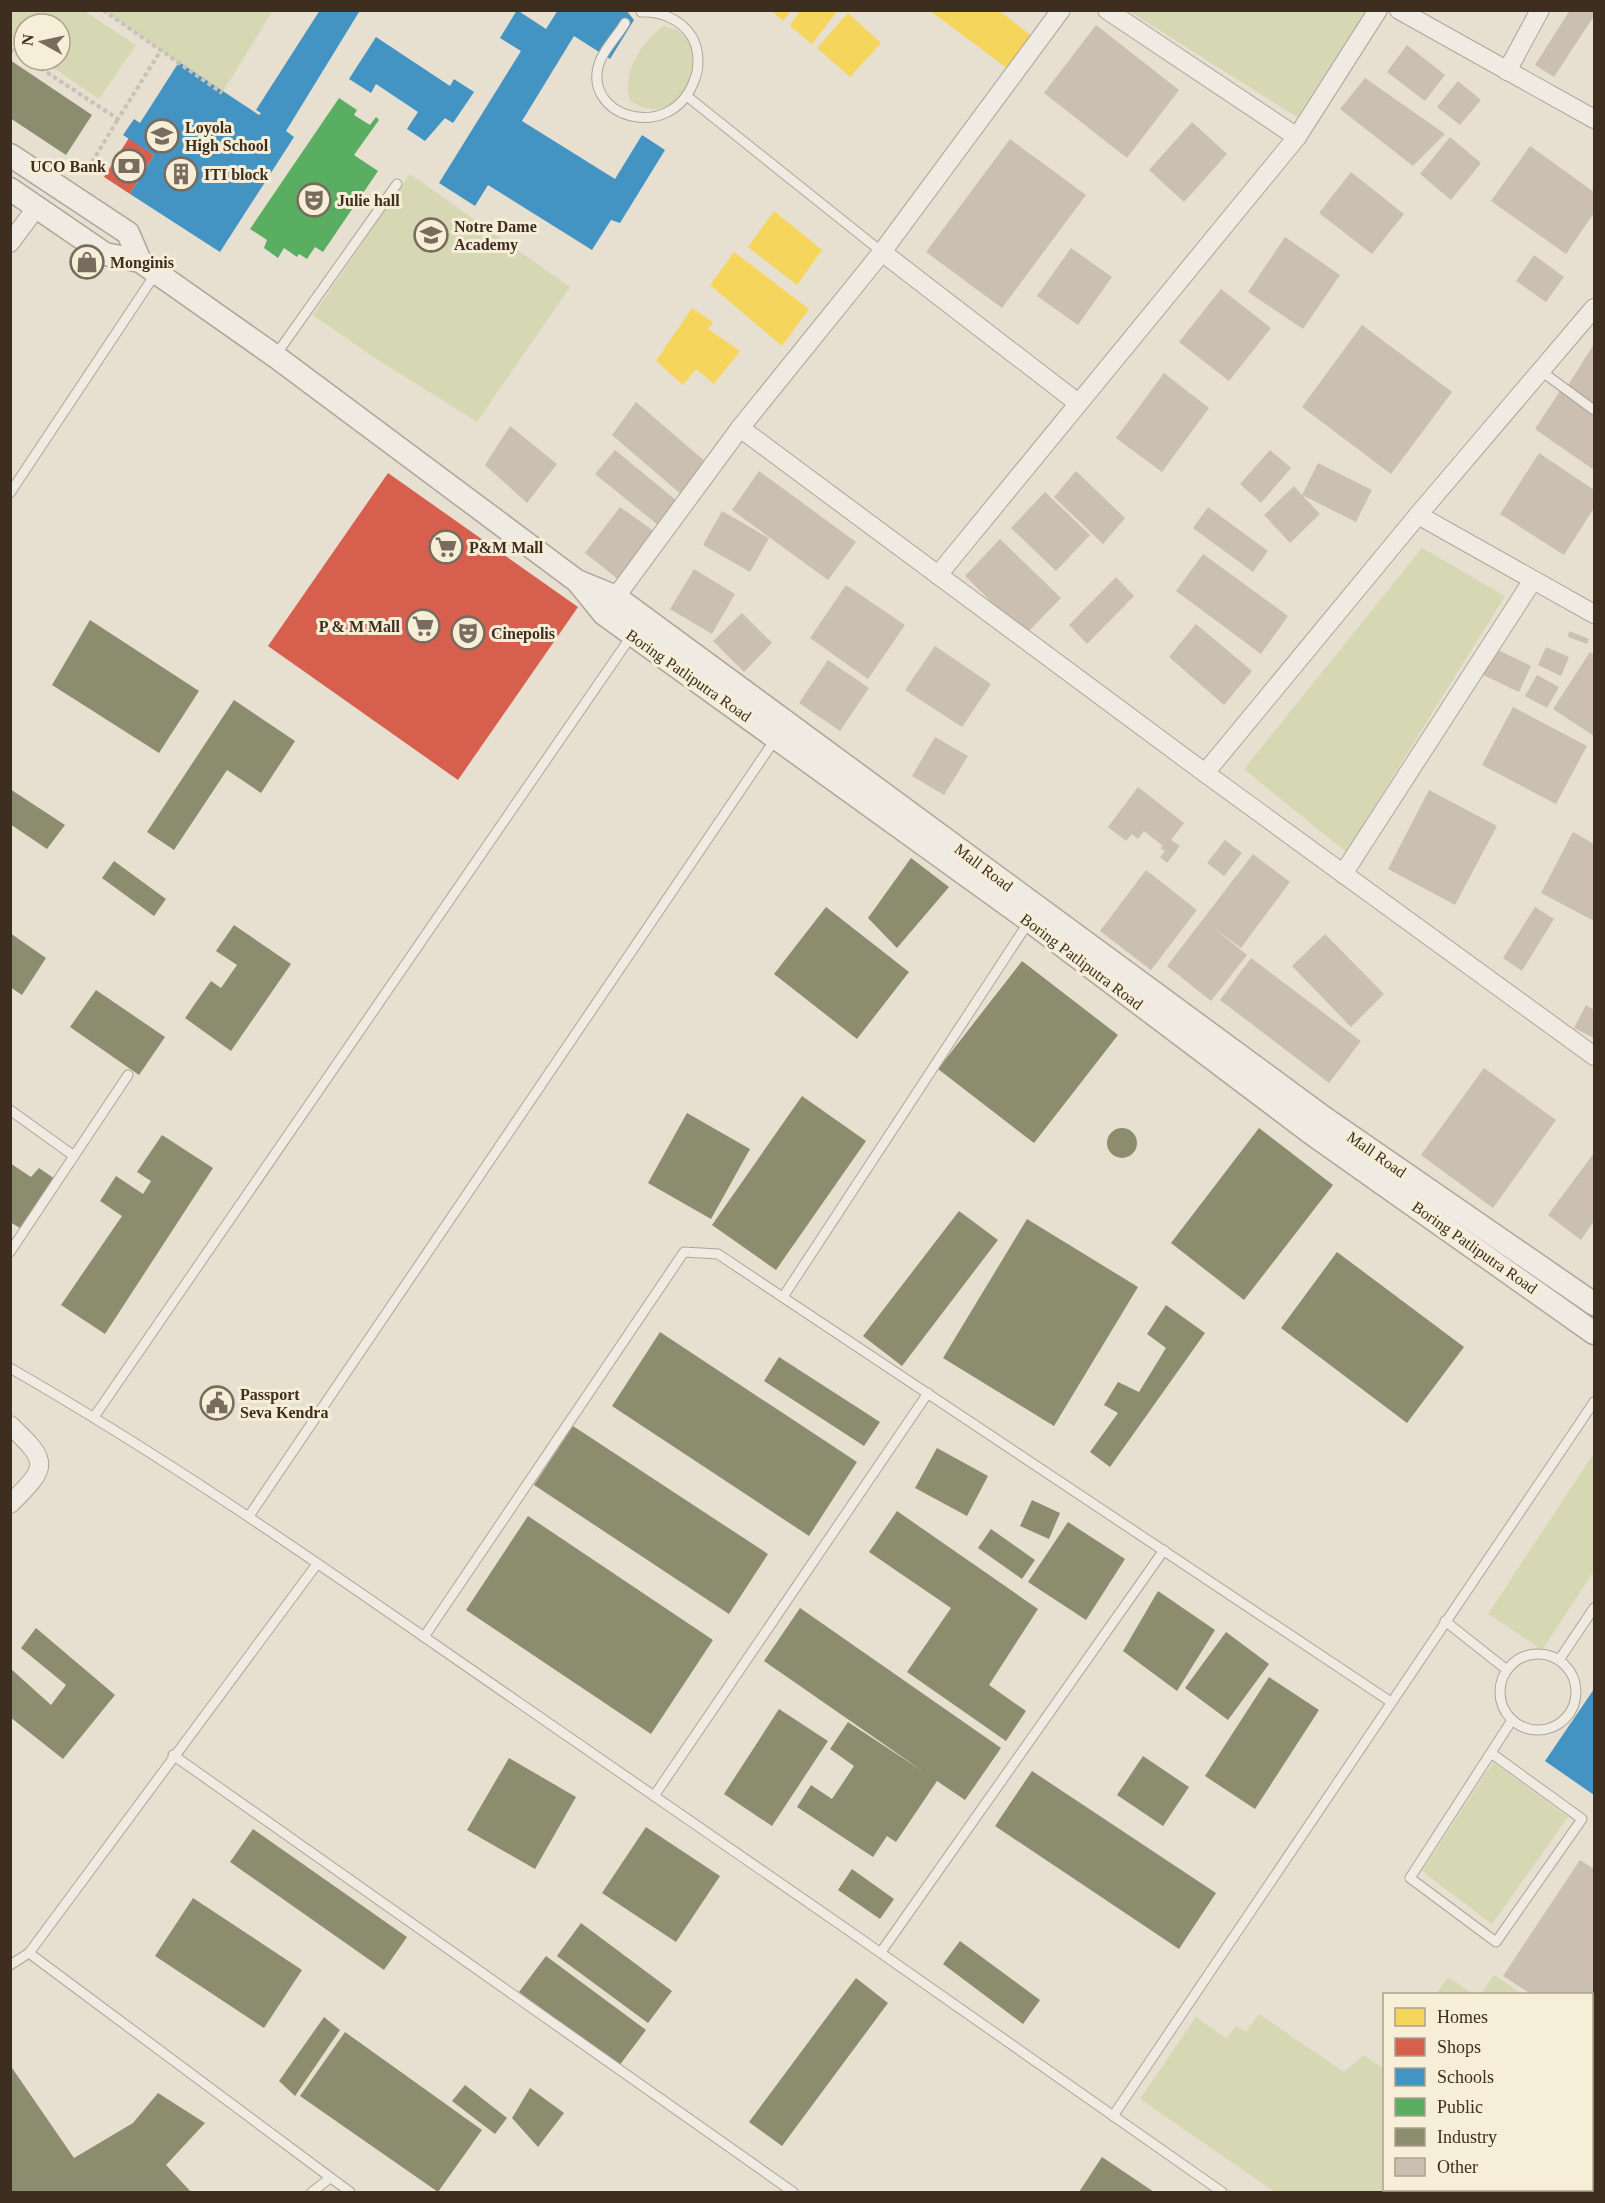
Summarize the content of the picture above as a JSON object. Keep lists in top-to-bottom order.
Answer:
{
  "streets": {
    "street": ["Boring Patliputra Road", "Mall Road"]
  },
  "crossings": [
    ["Boring Patliputra Road", "Mall Road"]
  ],
  "places": {
    "school or university": ["Loyola High School", "Notre Dame Academy"],
    "bank": ["UCO Bank"],
    "building": ["ITI block"],
    "theatre": ["Julie hall", "Cinepolis"],
    "shop": ["Monginis"],
    "supermarket": ["P&M Mall", "P & M Mall"],
    "public building": ["Passport Seva Kendra"]
  },
  "legend": [
    "Homes",
    "Shops",
    "Schools",
    "Public",
    "Industry",
    "Other"
  ],
  "north": "left"
}
